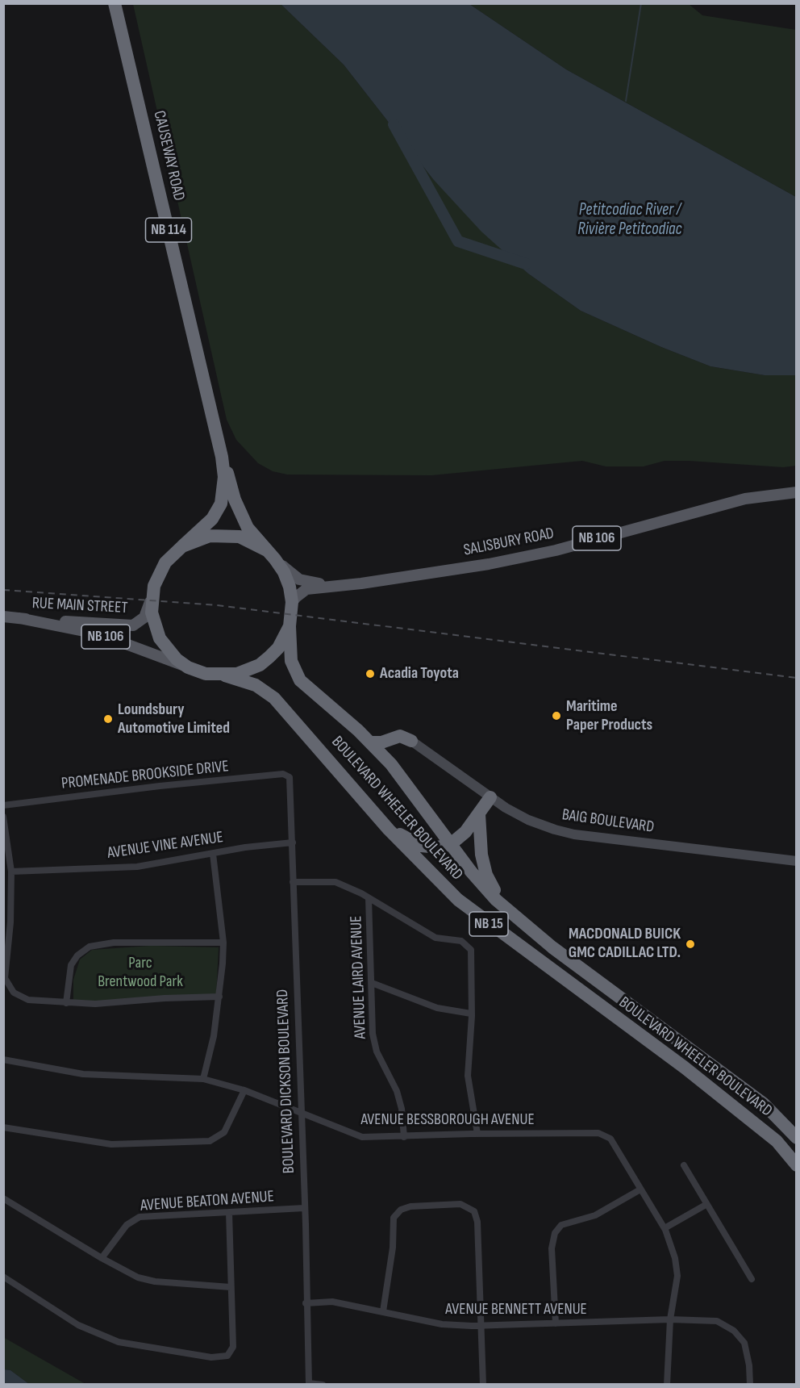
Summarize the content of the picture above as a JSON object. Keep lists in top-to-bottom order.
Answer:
{
  "streets": {
    "highway": [
      "CAUSEWAY ROAD",
      "NB 114",
      "BOULEVARD WHEELER BOULEVARD",
      "NB 15"
    ],
    "main road": ["NB 106", "SALISBURY ROAD", "RUE MAIN STREET"],
    "street": [
      "PROMENADE BROOKSIDE DRIVE",
      "BAIG BOULEVARD",
      "AVENUE VINE AVENUE",
      "AVENUE LAIRD AVENUE",
      "BOULEVARD DICKSON BOULEVARD",
      "AVENUE BESSBOROUGH AVENUE",
      "AVENUE BEATON AVENUE",
      "AVENUE BENNETT AVENUE"
    ]
  },
  "crossings": [
    ["CAUSEWAY ROAD", "SALISBURY ROAD"],
    ["CAUSEWAY ROAD", "RUE MAIN STREET"],
    ["CAUSEWAY ROAD", "BOULEVARD WHEELER BOULEVARD"],
    ["SALISBURY ROAD", "RUE MAIN STREET"],
    ["SALISBURY ROAD", "BOULEVARD WHEELER BOULEVARD"],
    ["RUE MAIN STREET", "BOULEVARD WHEELER BOULEVARD"],
    ["PROMENADE BROOKSIDE DRIVE", "BOULEVARD DICKSON BOULEVARD"],
    ["AVENUE VINE AVENUE", "BOULEVARD DICKSON BOULEVARD"],
    ["AVENUE LAIRD AVENUE", "AVENUE BESSBOROUGH AVENUE"],
    ["BOULEVARD DICKSON BOULEVARD", "AVENUE BESSBOROUGH AVENUE"],
    ["BOULEVARD DICKSON BOULEVARD", "AVENUE BEATON AVENUE"],
    ["BOULEVARD DICKSON BOULEVARD", "AVENUE BENNETT AVENUE"],
    ["AVENUE BESSBOROUGH AVENUE", "AVENUE BENNETT AVENUE"]
  ],
  "water": ["Petitcodiac River / Rivière Petitcodiac"],
  "parks": ["Parc Brentwood Park"],
  "places": [
    "Acadia Toyota",
    "Maritime Paper Products",
    "Loundsbury Automotive Limited",
    "MACDONALD BUICK GMC CADILLAC LTD."
  ]
}
